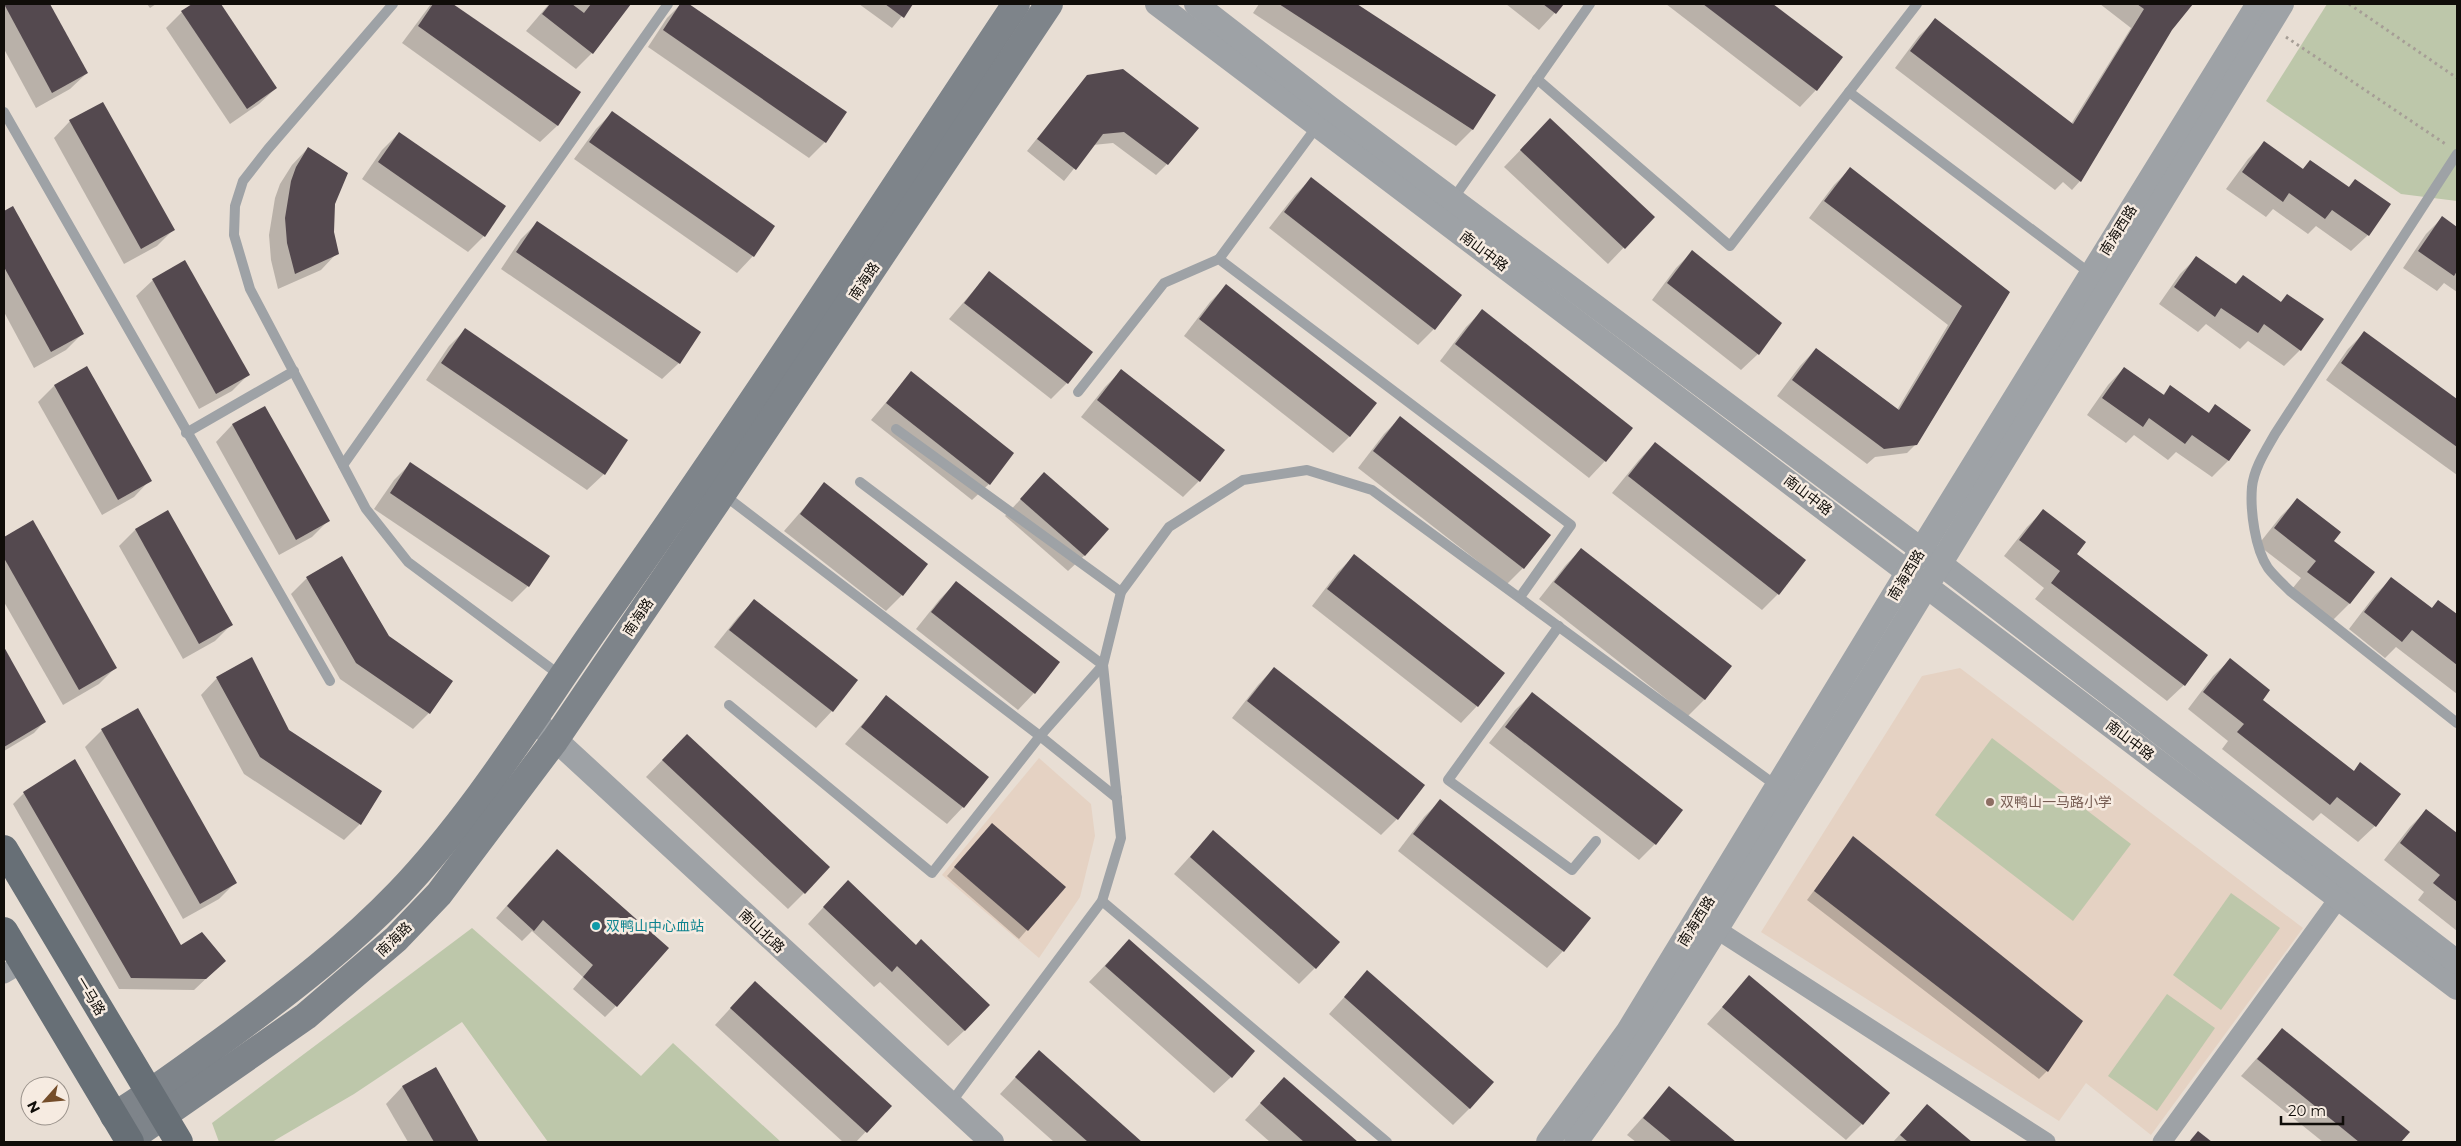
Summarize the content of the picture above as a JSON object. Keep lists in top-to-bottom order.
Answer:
{
  "streets": {
    "main road": ["南海路", "一马路"],
    "street": ["南海西路", "南山中路", "南山北路"]
  },
  "crossings": [
    ["南海西路", "南山中路"],
    ["南海路", "南山北路"],
    ["南海路", "一马路"]
  ],
  "places": ["双鸭山一马路小学", "双鸭山中心血站"],
  "scale_bar": "20 m",
  "north": "bottom left"
}
